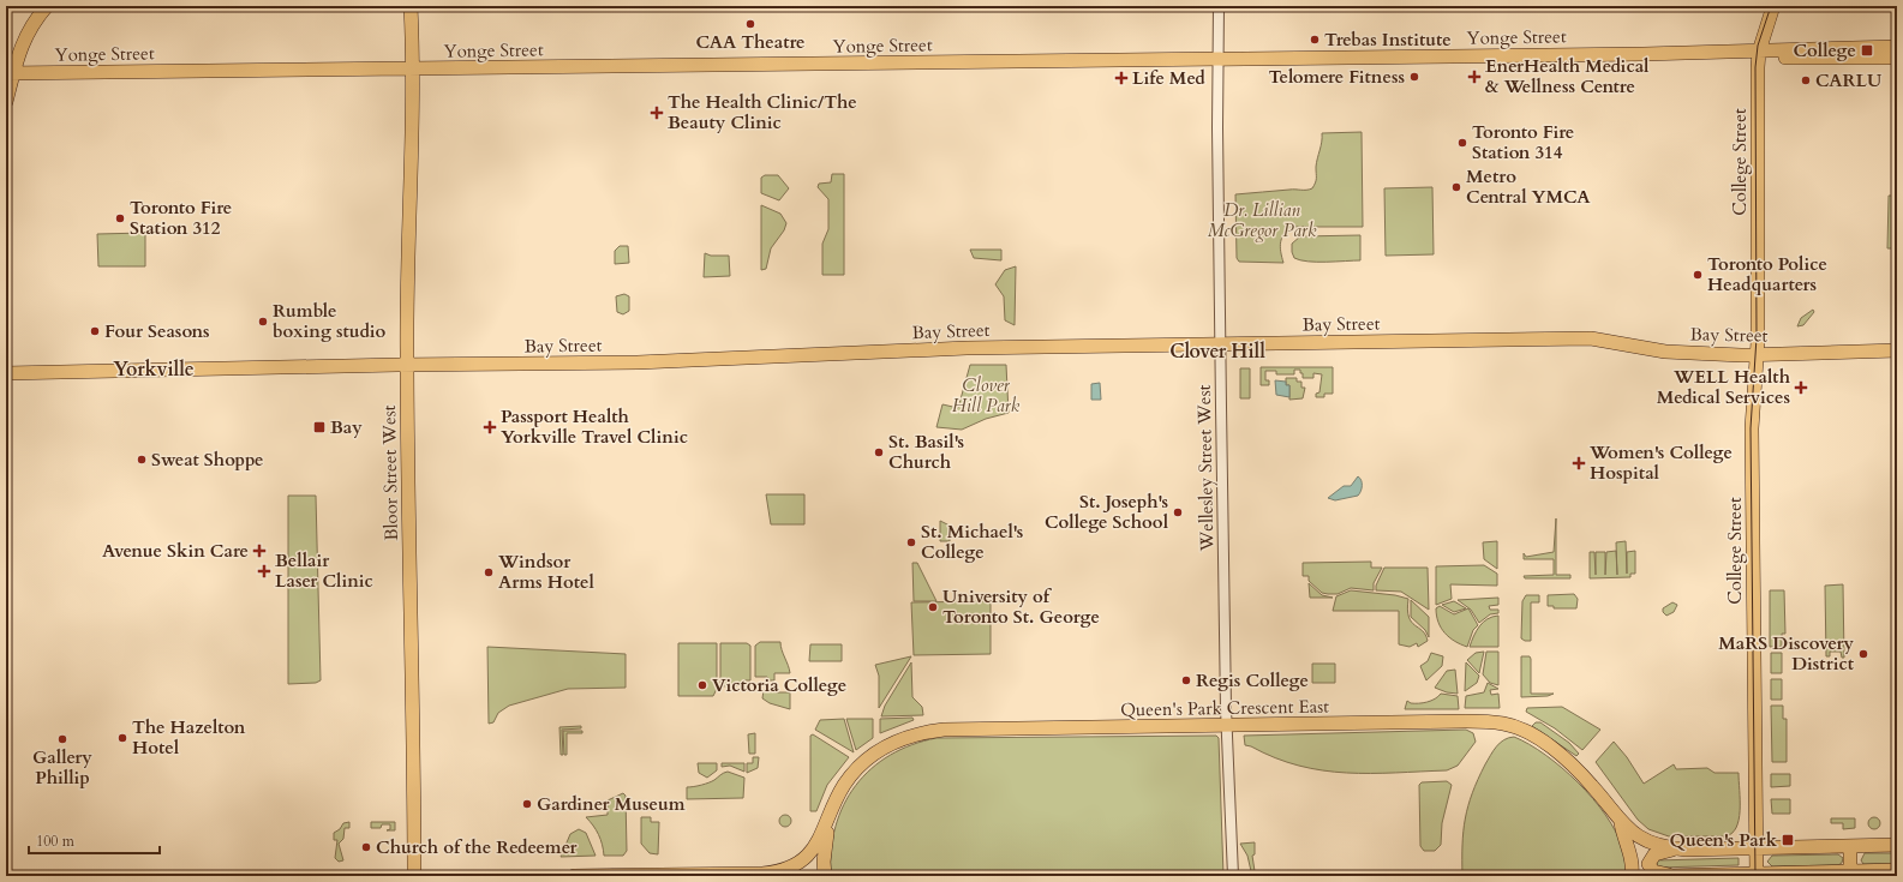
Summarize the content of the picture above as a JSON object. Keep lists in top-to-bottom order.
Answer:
{
  "streets": {
    "main road": [
      "Yonge Street",
      "College Street",
      "Bay Street",
      "Bloor Street West",
      "Queen's Park Crescent East"
    ],
    "street": ["Wellesley Street West"]
  },
  "crossings": [
    ["Yonge Street", "College Street"],
    ["Yonge Street", "Wellesley Street West"],
    ["Yonge Street", "Bloor Street West"],
    ["College Street", "Bay Street"],
    ["Bay Street", "Wellesley Street West"],
    ["Bay Street", "Bloor Street West"],
    ["Wellesley Street West", "Queen's Park Crescent East"]
  ],
  "districts": ["Clover Hill", "Yorkville"],
  "parks": ["Dr. Lillian McGregor Park", "Clover Hill Park"],
  "places": {
    "other": [
      "CAA Theatre",
      "Trebas Institute",
      "Telomere Fitness",
      "CARLU",
      "Toronto Fire Station 314",
      "Metro Central YMCA",
      "Toronto Fire Station 312",
      "Toronto Police Headquarters",
      "Rumble boxing studio",
      "Four Seasons",
      "St. Basil's Church",
      "Sweat Shoppe",
      "St. Joseph's College School",
      "St. Michael's College",
      "Windsor Arms Hotel",
      "University of Toronto St. George",
      "MaRS Discovery District",
      "Regis College",
      "Victoria College",
      "The Hazelton Hotel",
      "Gallery Phillip",
      "Gardiner Museum",
      "Church of the Redeemer"
    ],
    "transit": ["College", "Bay", "Queen's Park"],
    "health": [
      "EnerHealth Medical & Wellness Centre",
      "Life Med",
      "The Health Clinic/The Beauty Clinic",
      "WELL Health Medical Services",
      "Passport Health Yorkville Travel Clinic",
      "Women's College Hospital",
      "Avenue Skin Care",
      "Bellair Laser Clinic"
    ]
  },
  "scale_bar": "100 m"
}
